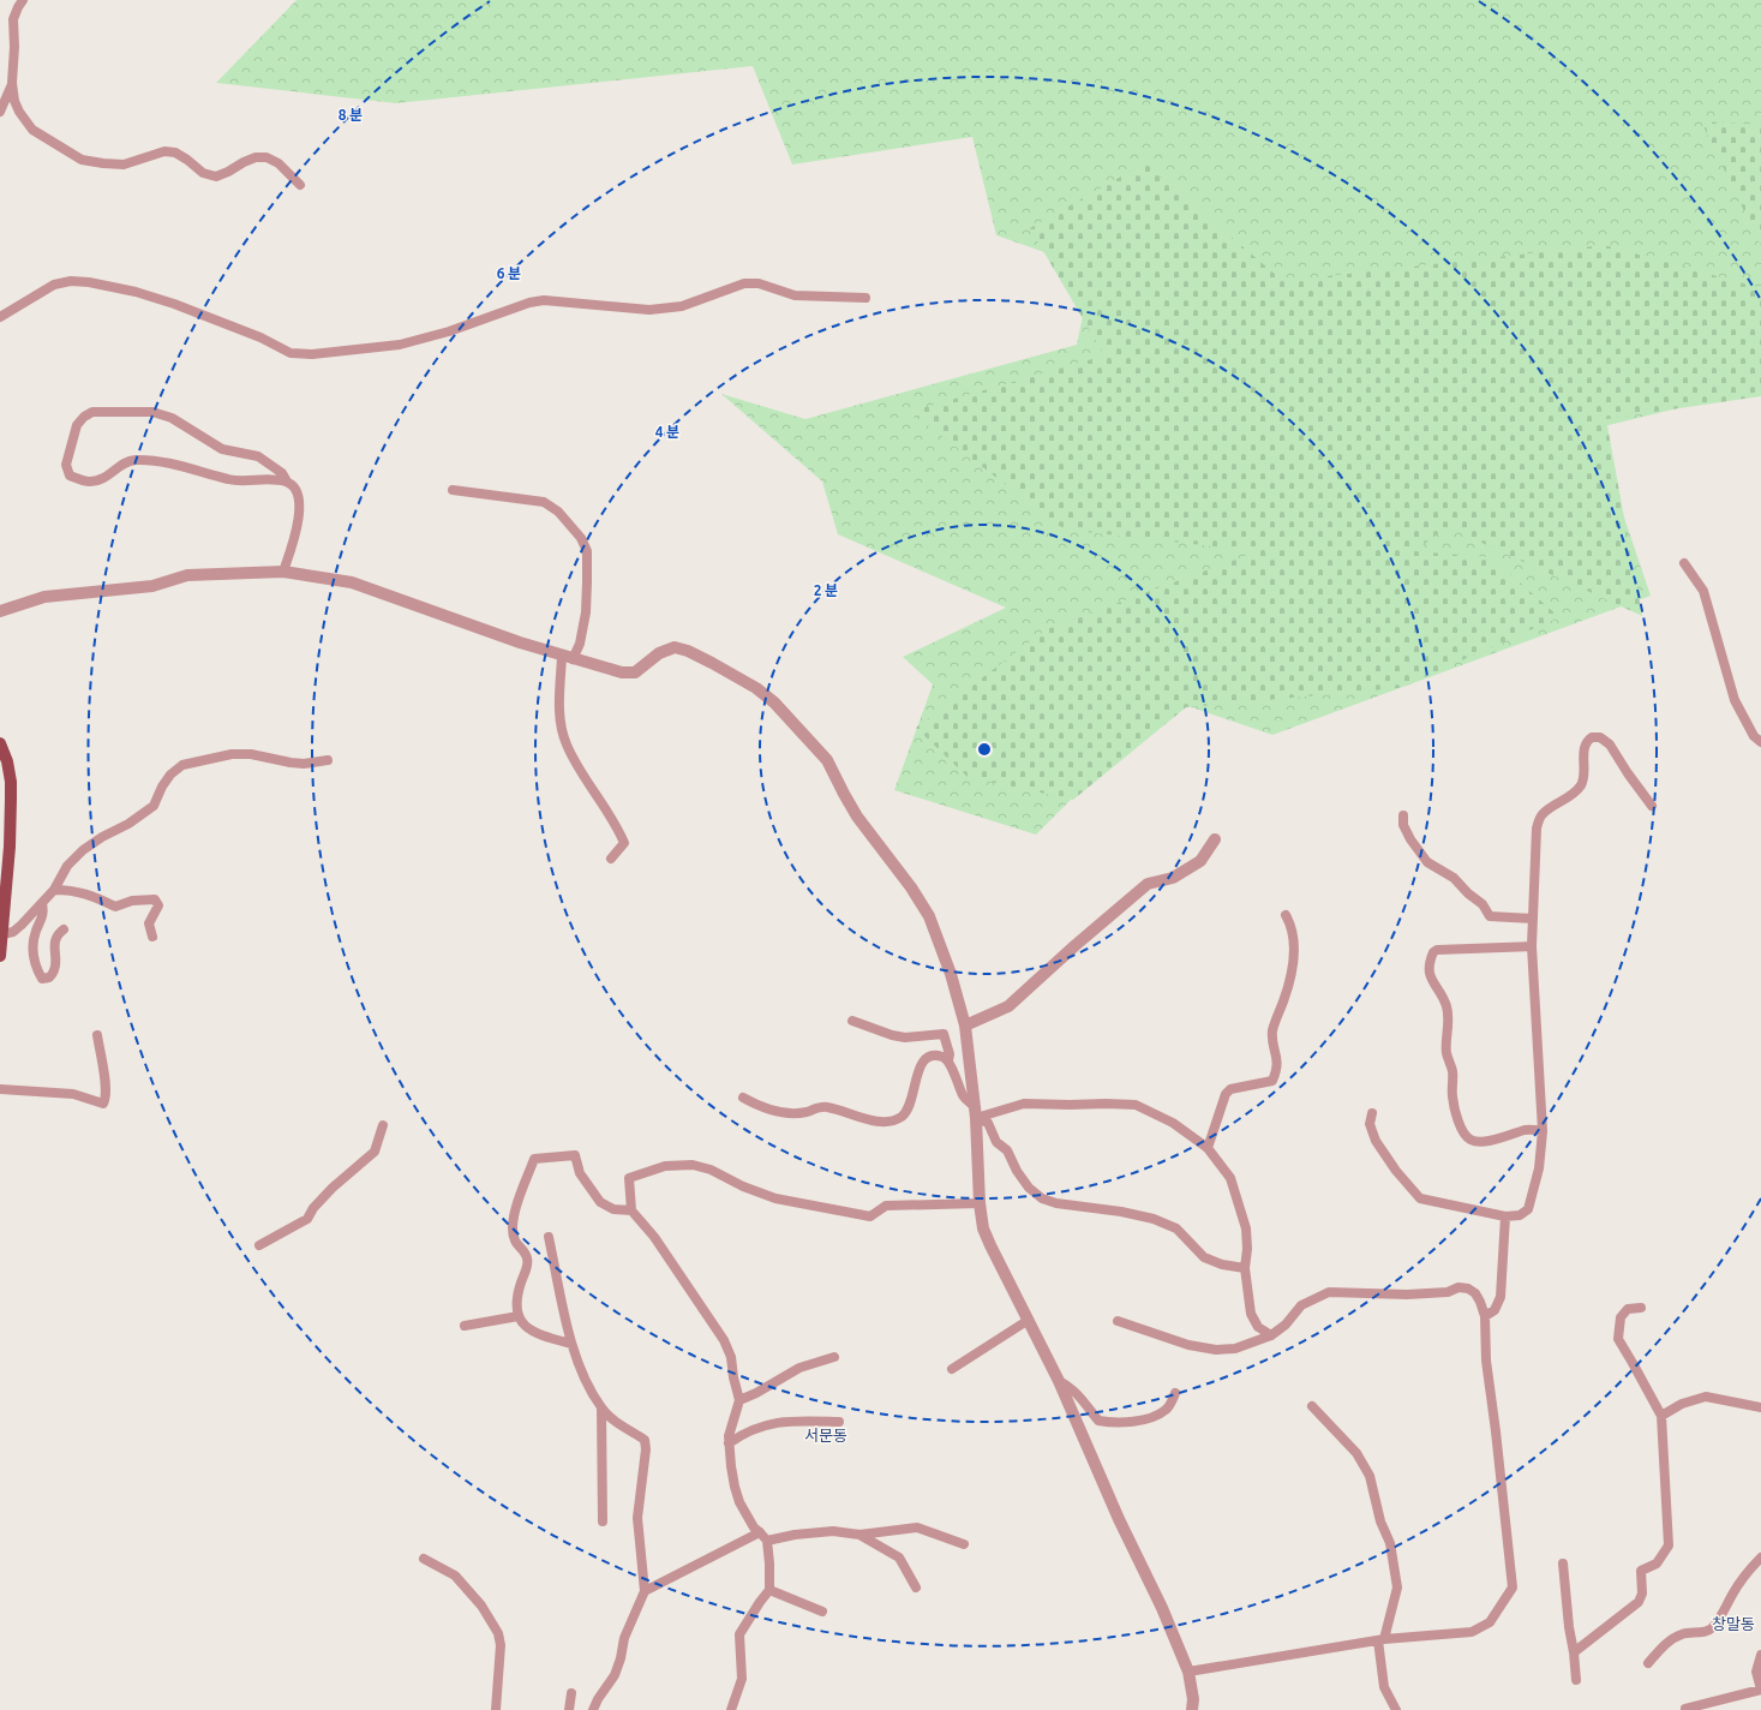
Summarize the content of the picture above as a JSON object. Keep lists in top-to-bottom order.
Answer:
{
  "districts": ["서문동", "창말동"],
  "rings": [
    "8 분",
    "6 분",
    "4 분",
    "2 분"
  ]
}
